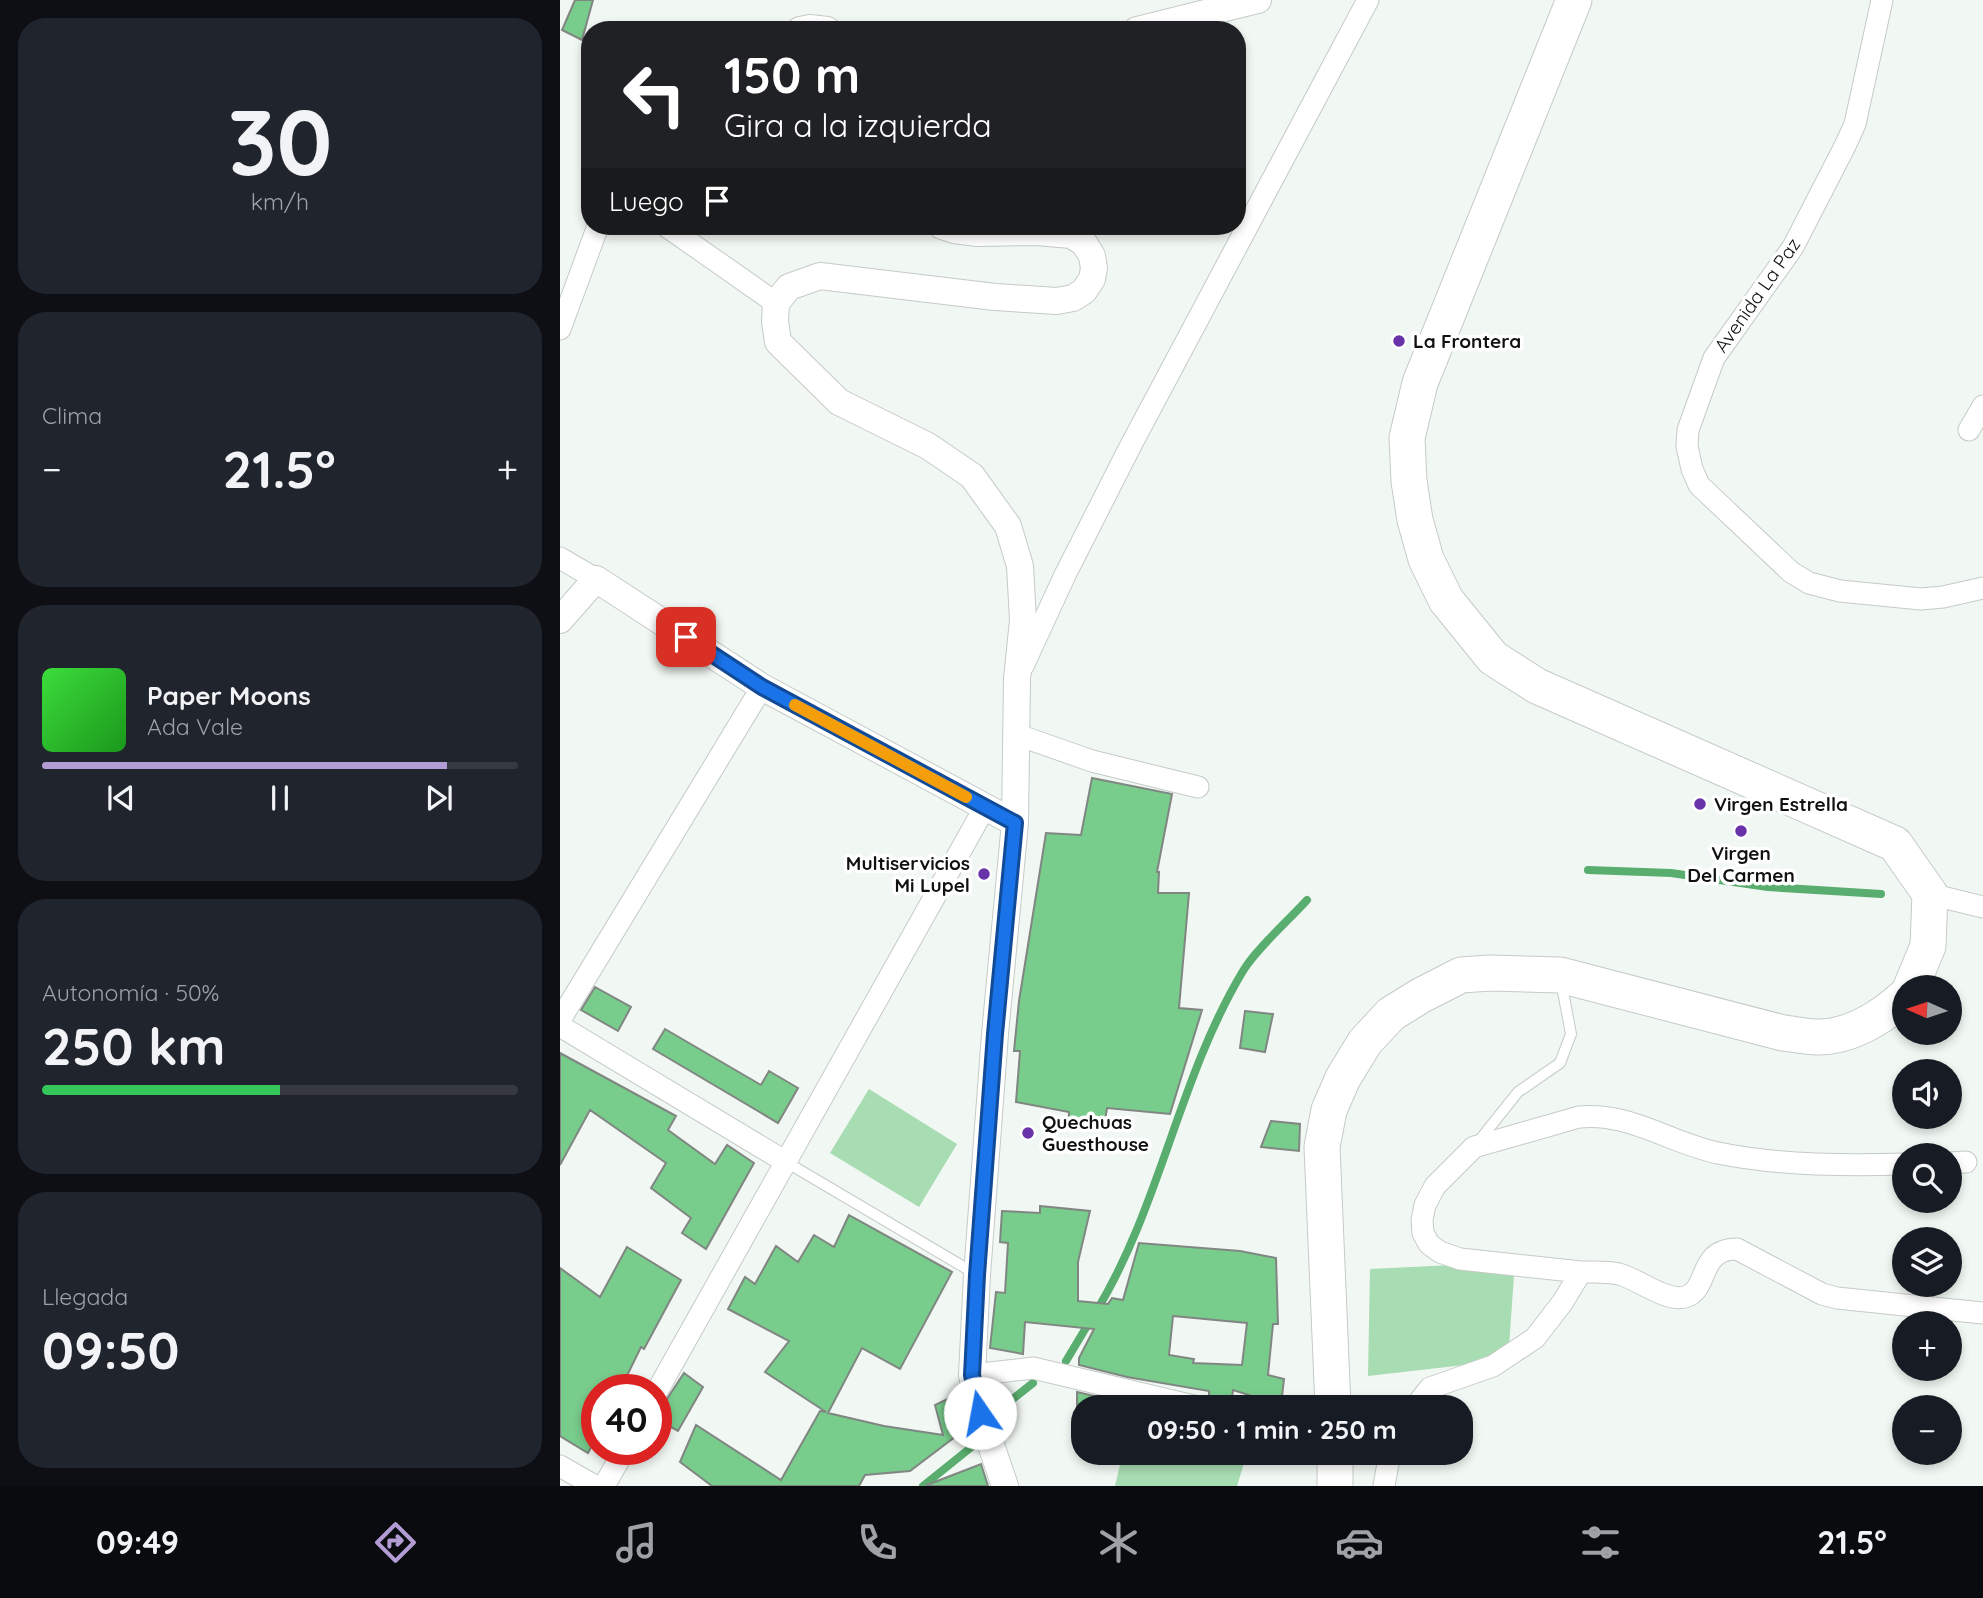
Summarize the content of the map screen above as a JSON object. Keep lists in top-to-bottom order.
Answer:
{
  "streets": {
    "street": ["Avenida La Paz"]
  },
  "places": [
    "La Frontera",
    "Virgen Estrella",
    "Virgen Del Carmen",
    "Multiservicios Mi Lupel",
    "Quechuas Guesthouse"
  ],
  "north": "left",
  "page": {
    "tile": [
      ["30", "km/h"],
      "Clima",
      ["Autonomía · 50%", "250 km"],
      ["Llegada", "09:50"]
    ],
    "turn": ["150 m", "Gira a la izquierda"],
    "then": "Luego",
    "heat": ["−", "21.5°", "+"],
    "song": ["Paper Moons", "Ada Vale"],
    "map_buttons": ["+", "−"],
    "limit": "40",
    "trip": "09:50 · 1 min · 250 m",
    "tabs": ["09:49", "21.5°"]
  }
}
